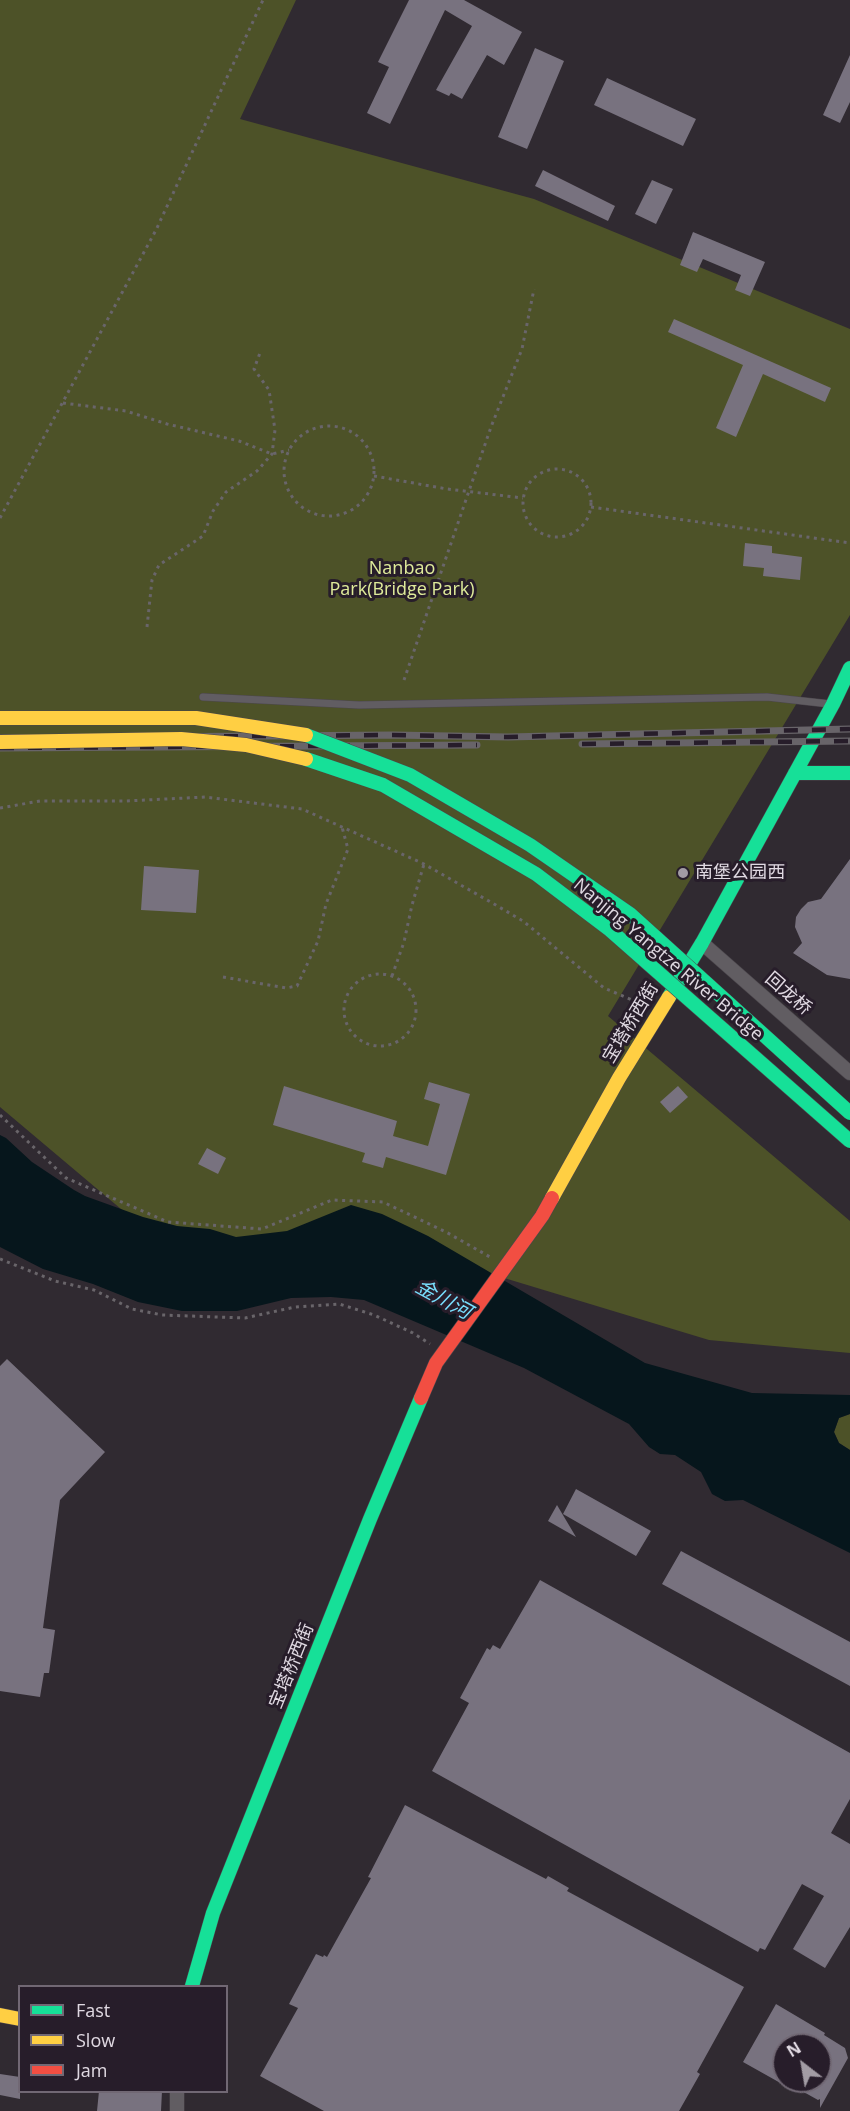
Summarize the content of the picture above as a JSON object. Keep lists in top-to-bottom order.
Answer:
{
  "streets": {
    "main road": ["Nanjing Yangtze River Bridge", "宝塔桥西街"],
    "street": ["回龙桥"]
  },
  "crossings": [
    ["回龙桥", "宝塔桥西街"]
  ],
  "water": ["金川河"],
  "parks": ["Nanbao Park(Bridge Park)"],
  "places": ["南堡公园西"],
  "legend": ["Fast", "Slow", "Jam"],
  "north": "top left"
}
